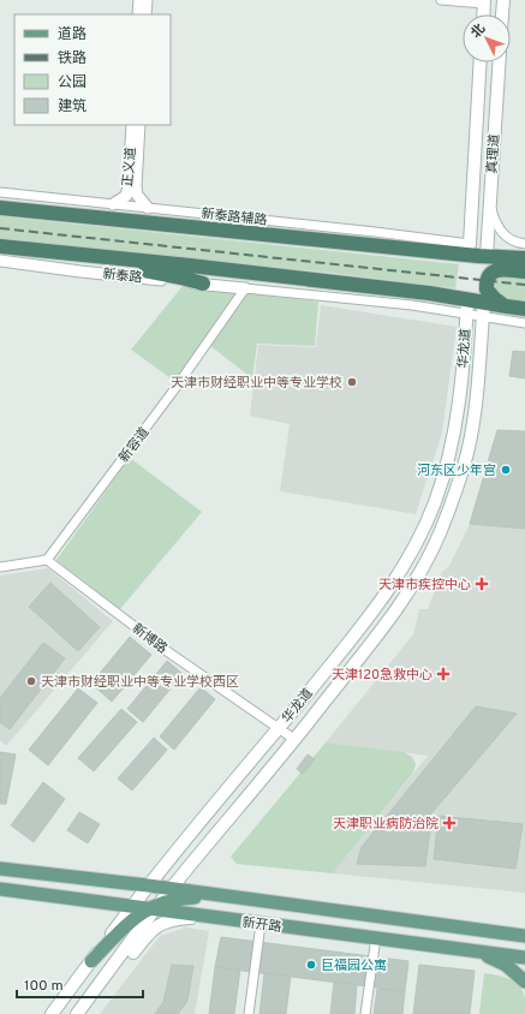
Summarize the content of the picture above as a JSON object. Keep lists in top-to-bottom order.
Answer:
{
  "streets": {
    "main road": ["真理道", "华龙道", "新开路"],
    "street": [
      "正义道",
      "新泰路辅路",
      "新泰路",
      "新容道",
      "新博路"
    ]
  },
  "crossings": [
    ["真理道", "新泰路辅路"],
    ["正义道", "新泰路辅路"],
    ["新泰路", "新容道"],
    ["华龙道", "新博路"],
    ["华龙道", "新开路"],
    ["新容道", "新博路"]
  ],
  "places": {
    "other": [
      "天津市财经职业中等专业学校",
      "河东区少年宫",
      "天津市财经职业中等专业学校西区",
      "巨福园公寓"
    ],
    "health": ["天津市疾控中心", "天津120急救中心", "天津职业病防治院"]
  },
  "legend": [
    "道路",
    "铁路",
    "公园",
    "建筑"
  ],
  "scale_bar": "100 m",
  "north": "top left"
}
